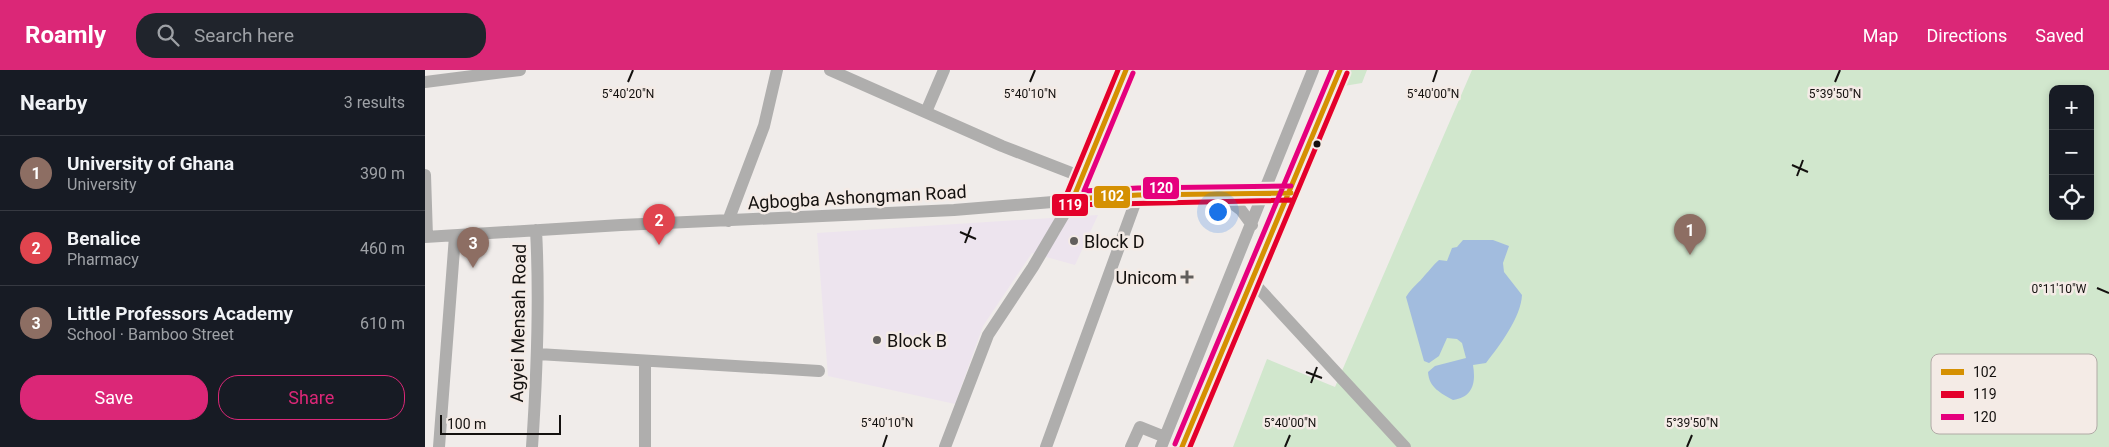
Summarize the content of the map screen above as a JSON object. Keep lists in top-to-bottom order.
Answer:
{
  "streets": {
    "street": ["Agbogba Ashongman Road", "Agyei Mensah Road"]
  },
  "crossings": [
    ["Agbogba Ashongman Road", "Agyei Mensah Road"]
  ],
  "places": {
    "other": ["Block D", "Block B"],
    "health": ["Unicom"]
  },
  "lines": ["transit line 102", "transit line 119", "transit line 120"],
  "legend": ["102", "119", "120"],
  "scale_bar": "100 m",
  "page": {
    "header": "Roamly",
    "search": "Search here",
    "nav": ["Map", "Directions", "Saved"],
    "heading": ["Nearby", "3 results"],
    "map_buttons": ["+", "−"],
    "list": [
      {
        "mark": "1",
        "name": "University of Ghana",
        "note": "University",
        "value": "390 m"
      },
      {
        "mark": "2",
        "name": "Benalice",
        "note": "Pharmacy",
        "value": "460 m"
      },
      {
        "mark": "3",
        "name": "Little Professors Academy",
        "note": "School · Bamboo Street",
        "value": "610 m"
      }
    ],
    "pins": ["2", "1", "3"],
    "buttons": ["Save", "Share"],
    "scale": "100 m"
  },
  "coordinates": [
    "5°40'20\"N",
    "5°40'10\"N",
    "5°40'00\"N",
    "5°39'50\"N",
    "0°11'10\"W"
  ]
}
